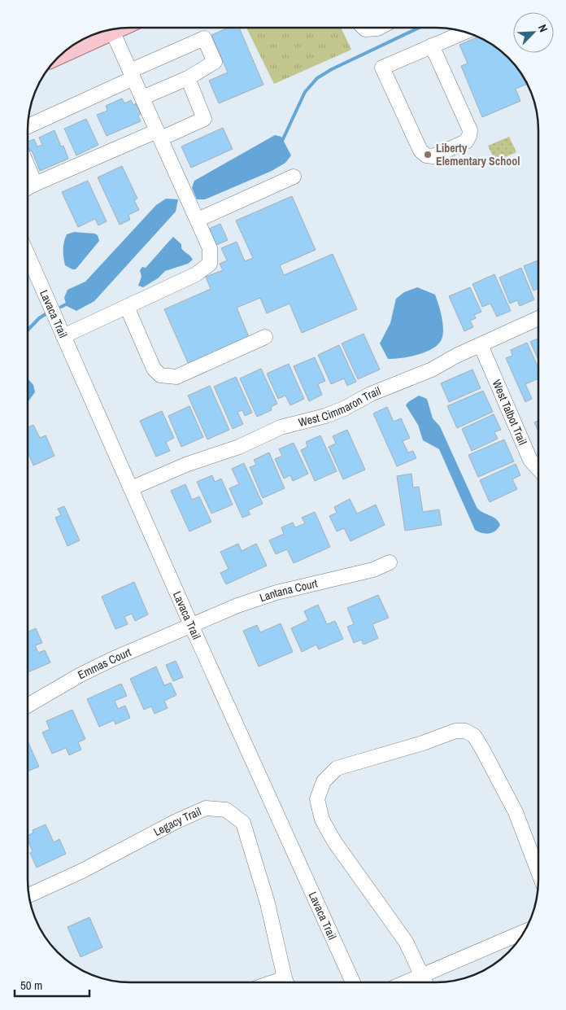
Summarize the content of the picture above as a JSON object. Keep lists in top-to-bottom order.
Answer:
{
  "streets": {
    "street": [
      "Lavaca Trail",
      "West Cimmaron Trail",
      "West Talbot Trail",
      "Lantana Court",
      "Emmas Court",
      "Legacy Trail"
    ]
  },
  "crossings": [
    ["Lavaca Trail", "West Cimmaron Trail"],
    ["Lavaca Trail", "Lantana Court"],
    ["Lavaca Trail", "Emmas Court"],
    ["West Cimmaron Trail", "West Talbot Trail"],
    ["Lantana Court", "Emmas Court"]
  ],
  "places": ["Liberty Elementary School"],
  "scale_bar": "50 m",
  "north": "top right"
}
